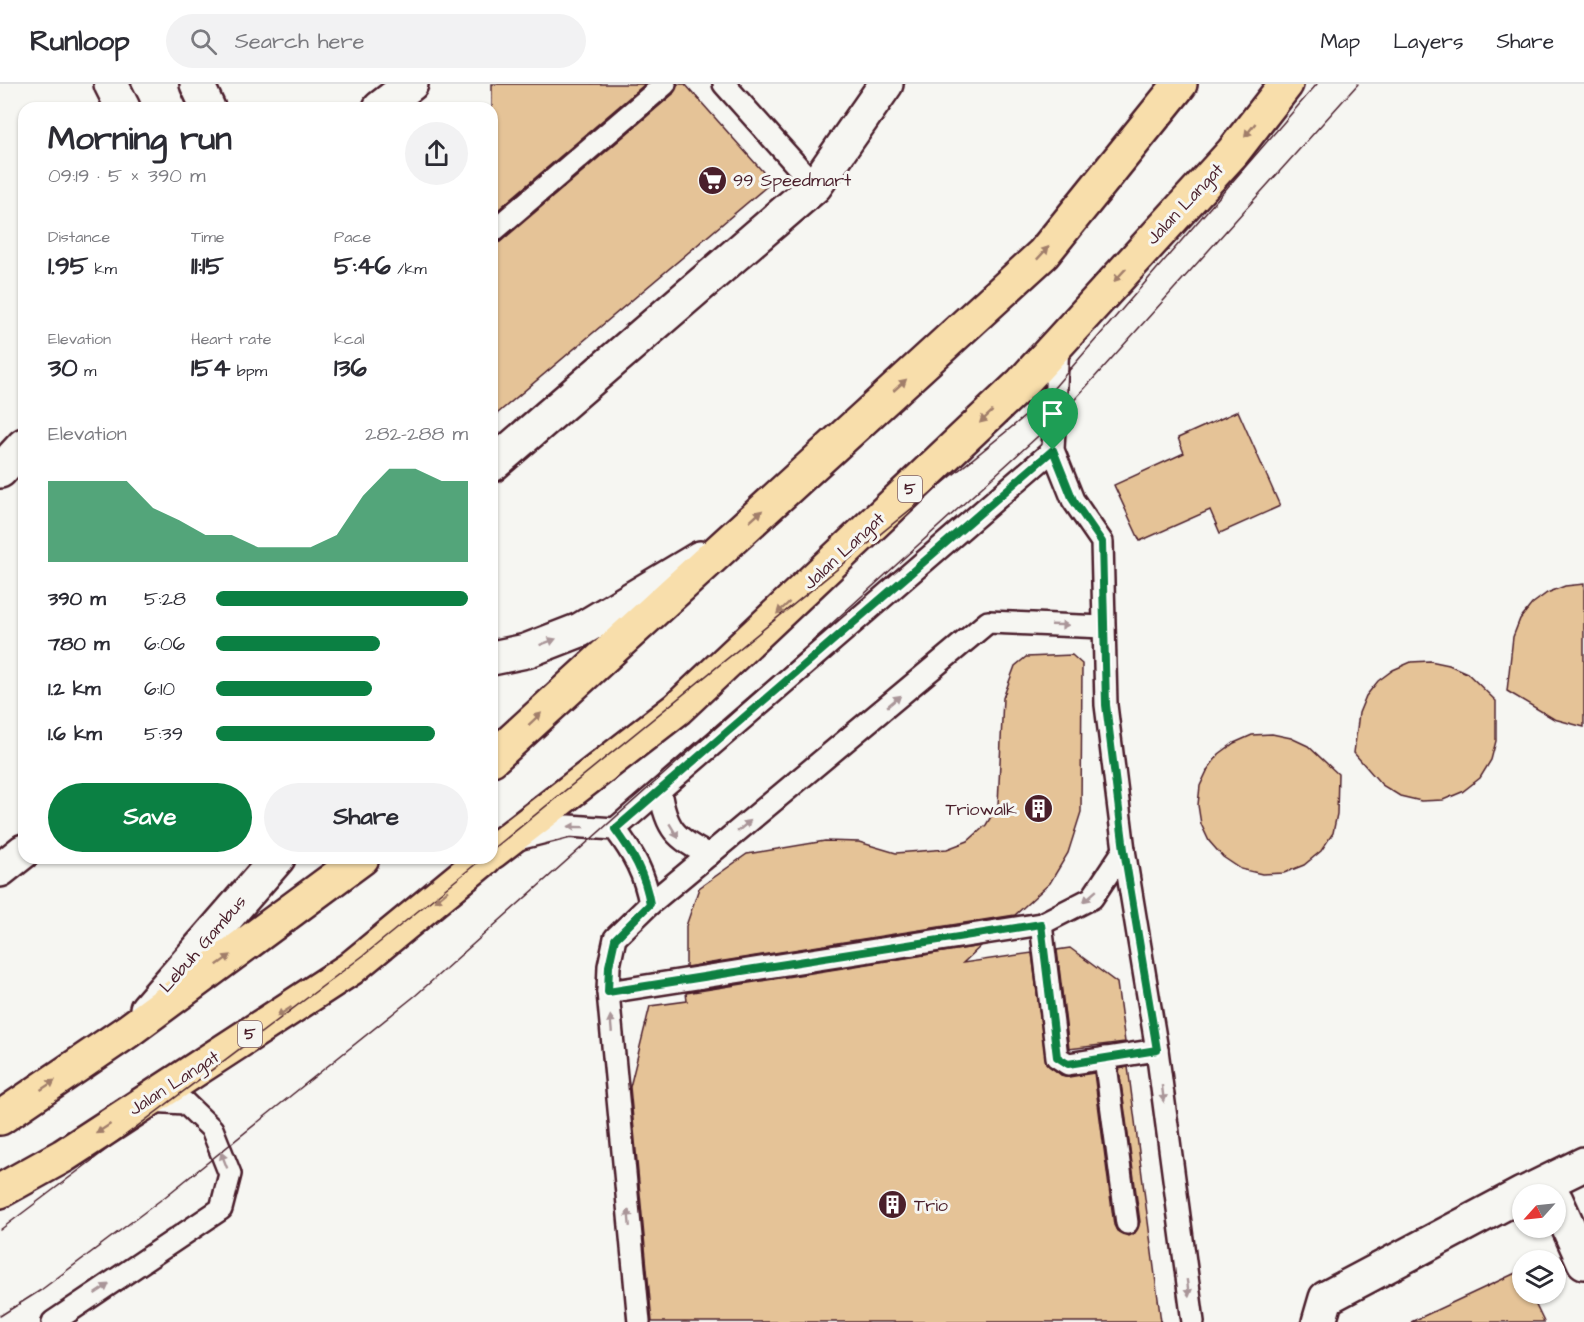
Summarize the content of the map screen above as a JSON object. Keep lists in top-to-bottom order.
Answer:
{
  "streets": {
    "highway": ["Jalan Langat", "5"],
    "street": ["Lebuh Gambus"]
  },
  "places": {
    "supermarket": ["99 Speedmart"],
    "building": ["Triowalk", "Trio"]
  },
  "north": "bottom left",
  "page": {
    "header": "Runloop",
    "search": "Search here",
    "nav": ["Map", "Layers", "Share"],
    "heading": ["Morning run", "09:19 · 5 × 390 m"],
    "stats": [
      ["Distance", "1.95 km"],
      ["Time", "11:15"],
      ["Pace", "5:46 /km"],
      ["Elevation", "30 m"],
      ["Heart rate", "154 bpm"],
      ["kcal", "136"]
    ],
    "chart": ["Elevation", "282–288 m"],
    "list": [
      {
        "name": "390 m",
        "note": "5:28"
      },
      {
        "name": "780 m",
        "note": "6:06"
      },
      {
        "name": "1.2 km",
        "note": "6:10"
      },
      {
        "name": "1.6 km",
        "note": "5:39"
      }
    ],
    "buttons": ["Save", "Share"]
  }
}
